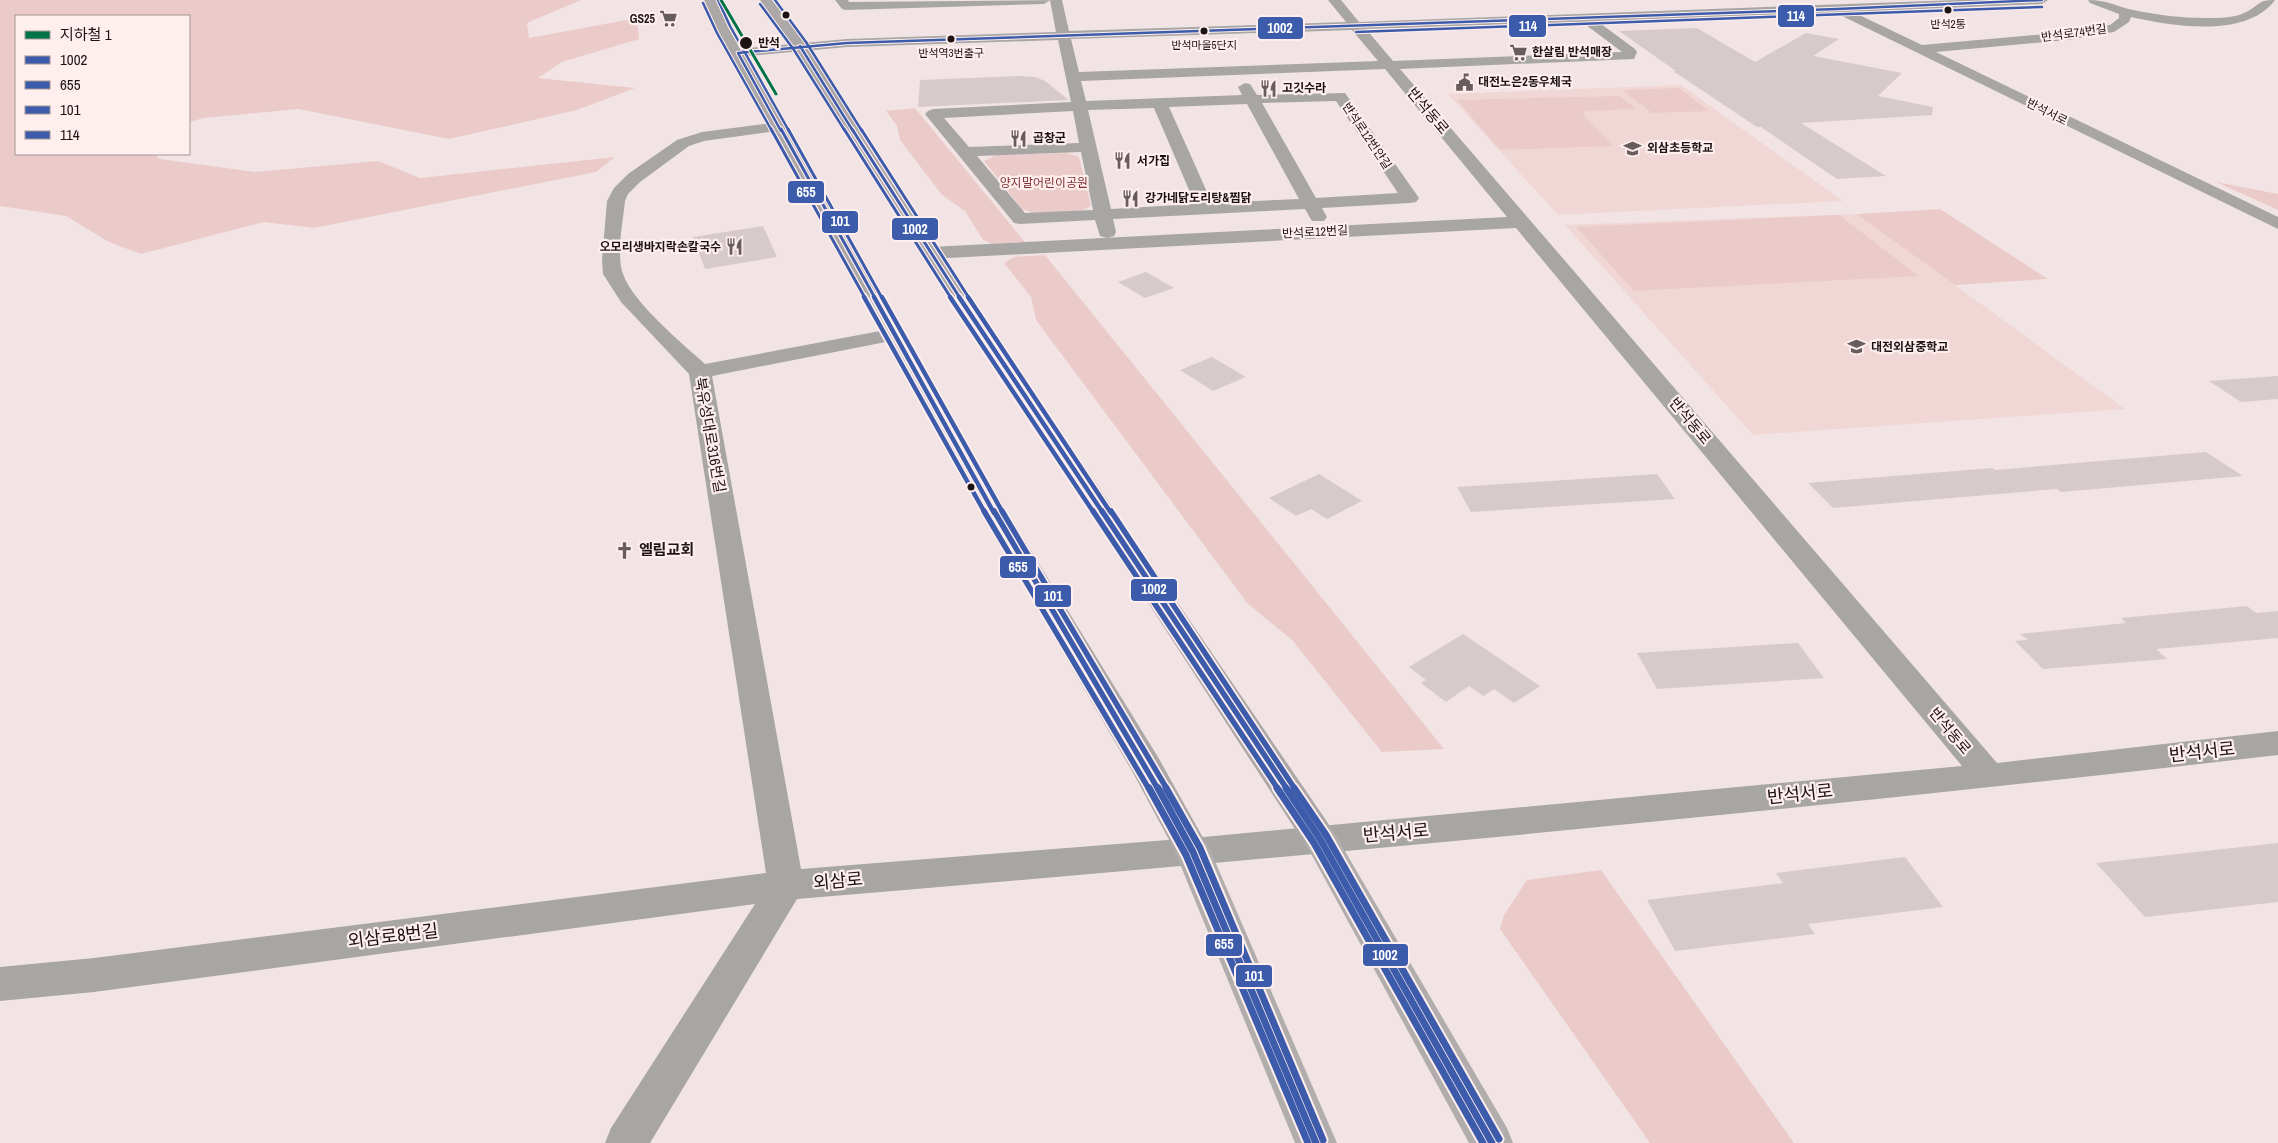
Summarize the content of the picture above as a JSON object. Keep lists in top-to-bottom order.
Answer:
{
  "streets": {
    "street": [
      "반석로74번길",
      "반석동로",
      "반석서로",
      "반석로12번안길",
      "반석로12번길",
      "북유성대로316번길",
      "외삼로",
      "외삼로8번길"
    ]
  },
  "crossings": [
    ["반석로74번길", "반석서로"],
    ["반석동로", "반석서로"],
    ["반석동로", "반석로12번길"],
    ["반석서로", "외삼로"],
    ["북유성대로316번길", "외삼로"],
    ["북유성대로316번길", "외삼로8번길"],
    ["외삼로", "외삼로8번길"]
  ],
  "parks": ["양지말어린이공원"],
  "places": {
    "other": [
      "반석2통",
      "반석마을5단지",
      "반석역3번출구",
      "반석"
    ],
    "supermarket": ["GS25", "한살림 반석매장"],
    "public building": ["대전노은2동우체국"],
    "restaurant": [
      "고깃수라",
      "곱창군",
      "서가집",
      "강가네닭도리탕&찜닭",
      "오모리생바지락손칼국수"
    ],
    "school or university": ["외삼초등학교", "대전외삼중학교"],
    "church": ["엘림교회"]
  },
  "lines": [
    "metro line 1",
    "transit line 1002",
    "transit line 101",
    "transit line 655",
    "transit line 114"
  ],
  "legend": [
    "지하철 1",
    "1002",
    "655",
    "101",
    "114"
  ]
}
